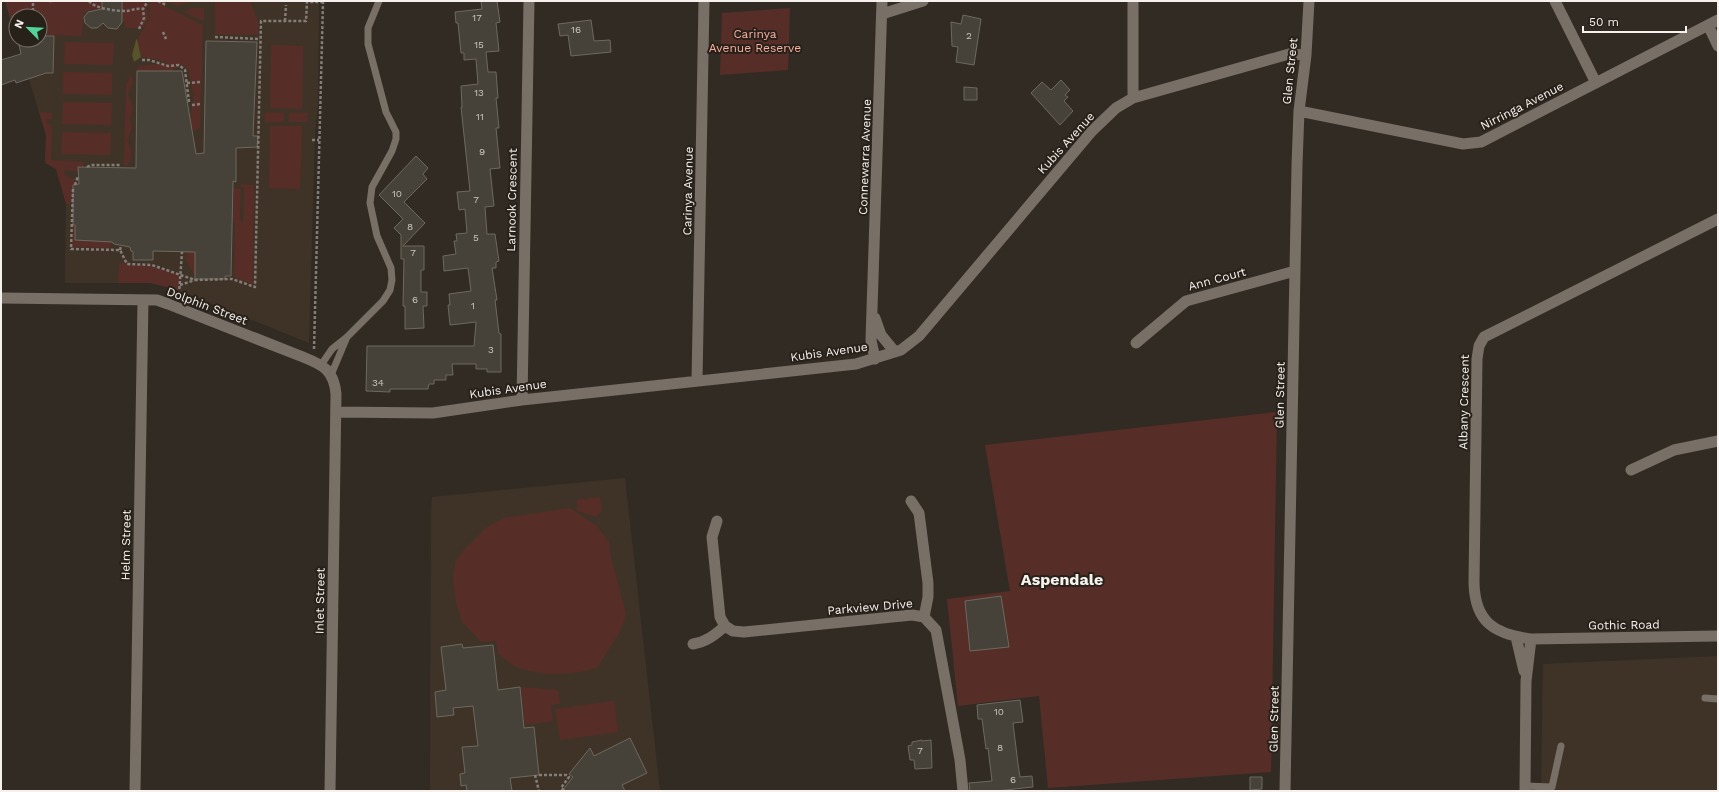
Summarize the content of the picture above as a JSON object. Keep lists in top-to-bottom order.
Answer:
{
  "streets": {
    "street": [
      "Glen Street",
      "Nirringa Avenue",
      "Kubis Avenue",
      "Connewarra Avenue",
      "Carinya Avenue",
      "Larnook Crescent",
      "Ann Court",
      "Dolphin Street",
      "Albany Crescent",
      "Helm Street",
      "Inlet Street",
      "Parkview Drive",
      "Gothic Road"
    ]
  },
  "crossings": [
    ["Glen Street", "Nirringa Avenue"],
    ["Glen Street", "Kubis Avenue"],
    ["Glen Street", "Ann Court"],
    ["Kubis Avenue", "Connewarra Avenue"],
    ["Kubis Avenue", "Carinya Avenue"],
    ["Kubis Avenue", "Larnook Crescent"],
    ["Kubis Avenue", "Inlet Street"],
    ["Dolphin Street", "Helm Street"],
    ["Albany Crescent", "Gothic Road"]
  ],
  "districts": ["Aspendale"],
  "parks": ["Carinya Avenue Reserve"],
  "house_numbers": [
    "17",
    "16",
    "2",
    "15",
    "13",
    "11",
    "9",
    "10",
    "7",
    "8",
    "5",
    "7",
    "6",
    "1",
    "3",
    "34",
    "10",
    "8",
    "7",
    "6"
  ],
  "scale_bar": "50 m",
  "north": "top left"
}
